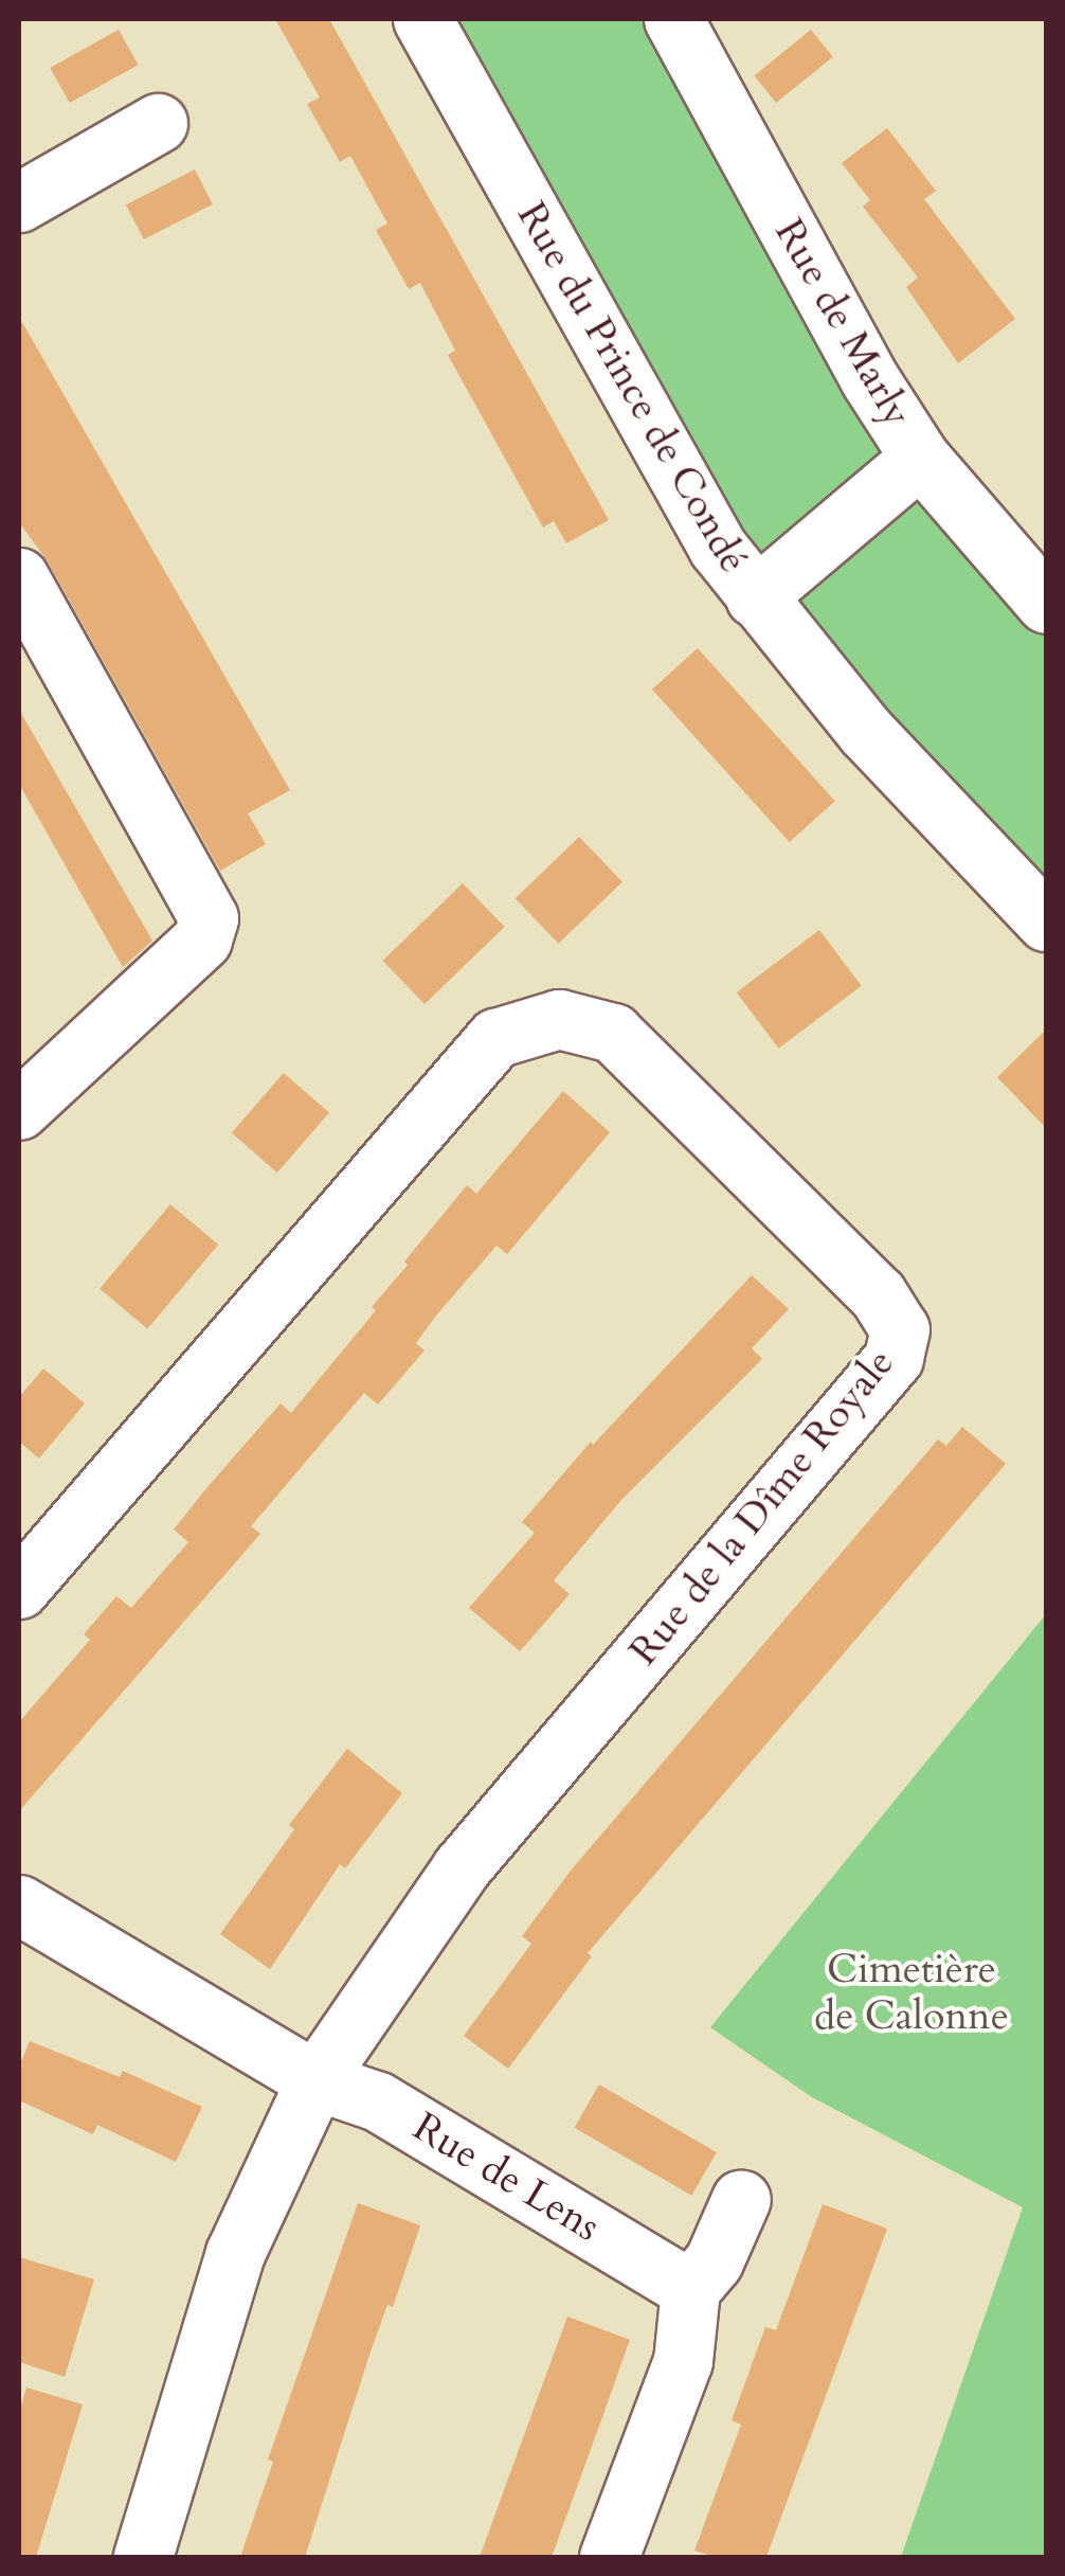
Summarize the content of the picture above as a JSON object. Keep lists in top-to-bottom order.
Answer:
{
  "streets": {
    "street": [
      "Rue de Marly",
      "Rue du Prince de Condé",
      "Rue de la Dîme Royale",
      "Rue de Lens"
    ]
  },
  "crossings": [
    ["Rue de la Dîme Royale", "Rue de Lens"]
  ],
  "parks": ["Cimetière de Calonne"]
}
